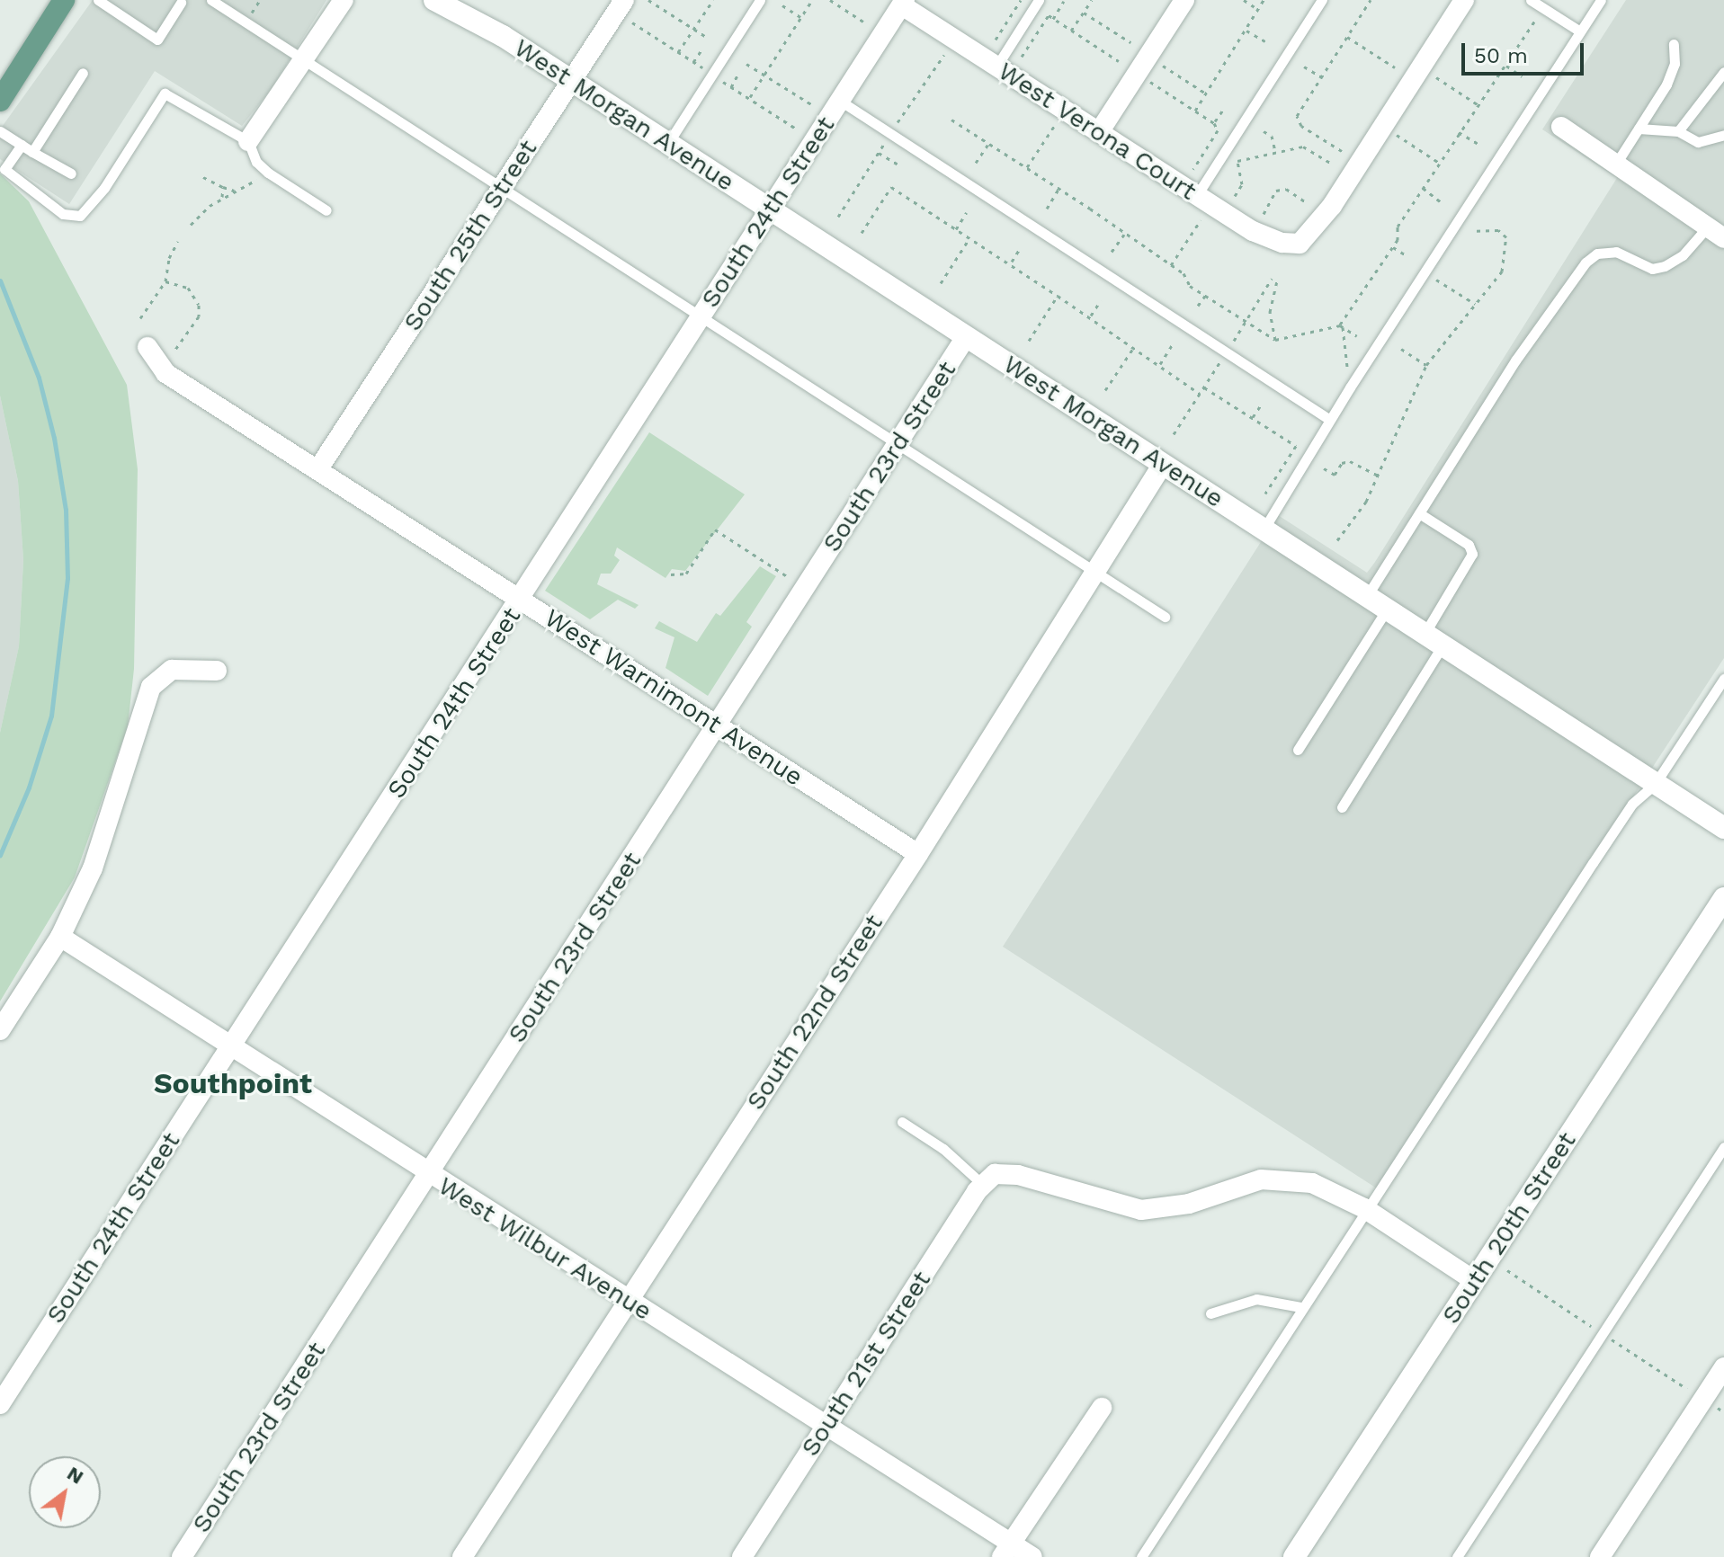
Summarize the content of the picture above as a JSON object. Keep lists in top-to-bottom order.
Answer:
{
  "streets": {
    "street": [
      "West Morgan Avenue",
      "West Verona Court",
      "South 24th Street",
      "South 25th Street",
      "South 23rd Street",
      "West Warnimont Avenue",
      "South 22nd Street",
      "South 20th Street",
      "West Wilbur Avenue",
      "South 21st Street"
    ]
  },
  "crossings": [
    ["West Morgan Avenue", "South 24th Street"],
    ["West Morgan Avenue", "South 25th Street"],
    ["West Morgan Avenue", "South 23rd Street"],
    ["West Morgan Avenue", "South 22nd Street"],
    ["West Verona Court", "South 24th Street"],
    ["South 24th Street", "West Warnimont Avenue"],
    ["South 24th Street", "West Wilbur Avenue"],
    ["South 25th Street", "West Warnimont Avenue"],
    ["South 23rd Street", "West Warnimont Avenue"],
    ["South 23rd Street", "West Wilbur Avenue"],
    ["West Warnimont Avenue", "South 22nd Street"],
    ["South 22nd Street", "West Wilbur Avenue"],
    ["West Wilbur Avenue", "South 21st Street"]
  ],
  "districts": ["Southpoint"],
  "scale_bar": "50 m",
  "north": "top right"
}
